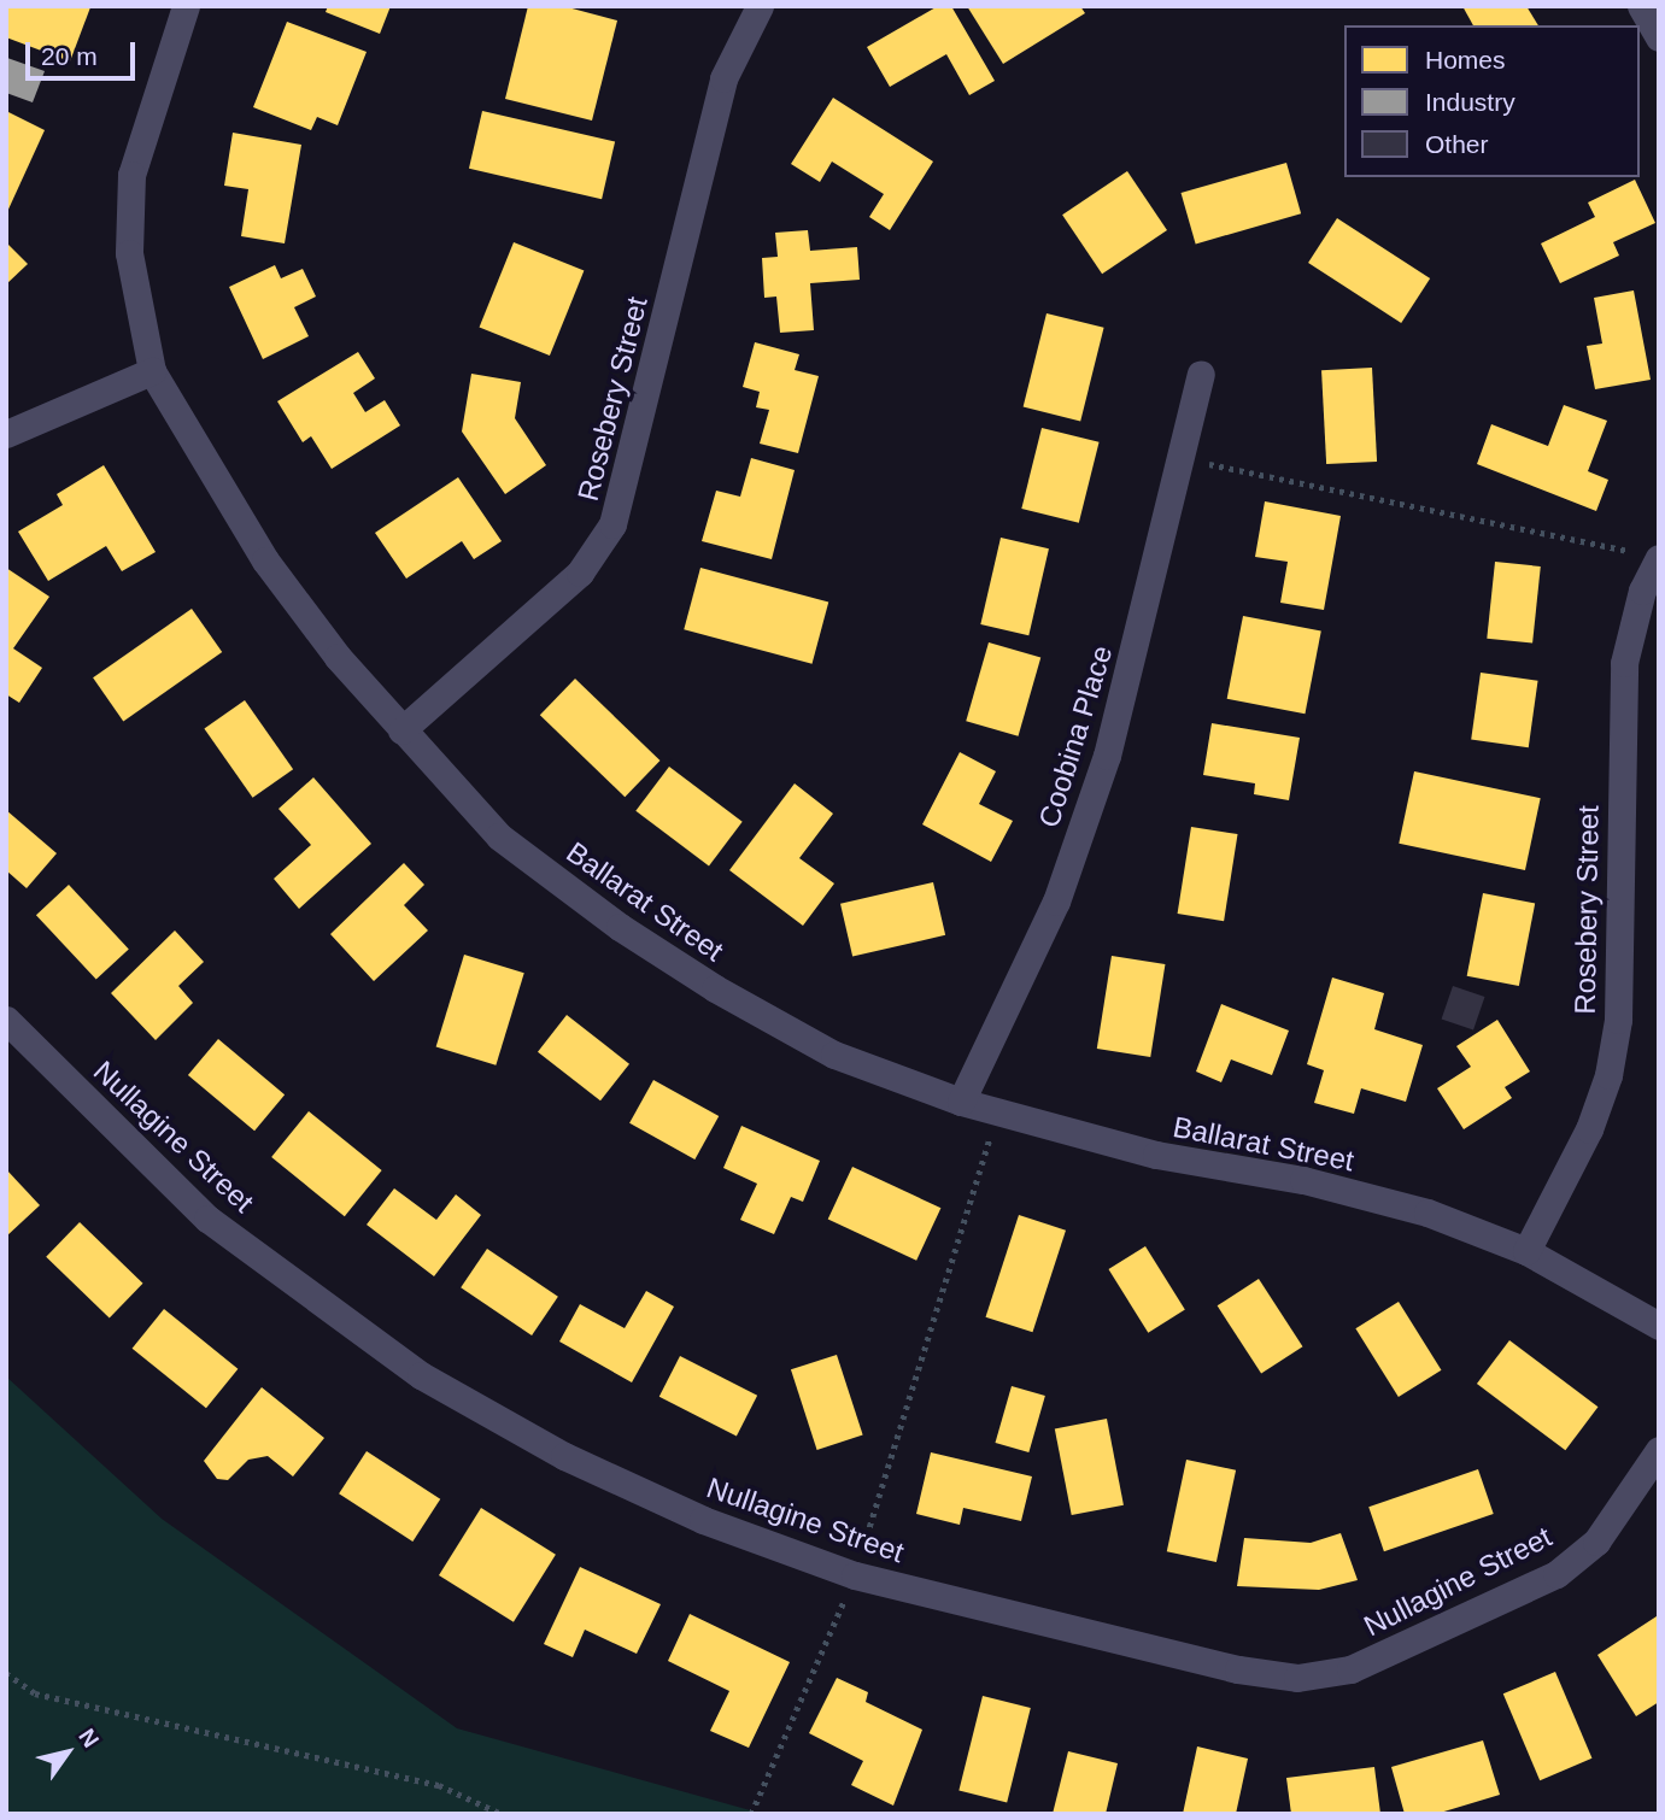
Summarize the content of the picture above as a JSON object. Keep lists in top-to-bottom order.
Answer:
{
  "streets": {
    "street": [
      "Rosebery Street",
      "Coobina Place",
      "Ballarat Street",
      "Nullagine Street"
    ]
  },
  "crossings": [
    ["Rosebery Street", "Ballarat Street"],
    ["Coobina Place", "Ballarat Street"]
  ],
  "legend": ["Homes", "Industry", "Other"],
  "scale_bar": "20 m",
  "north": "top right"
}
